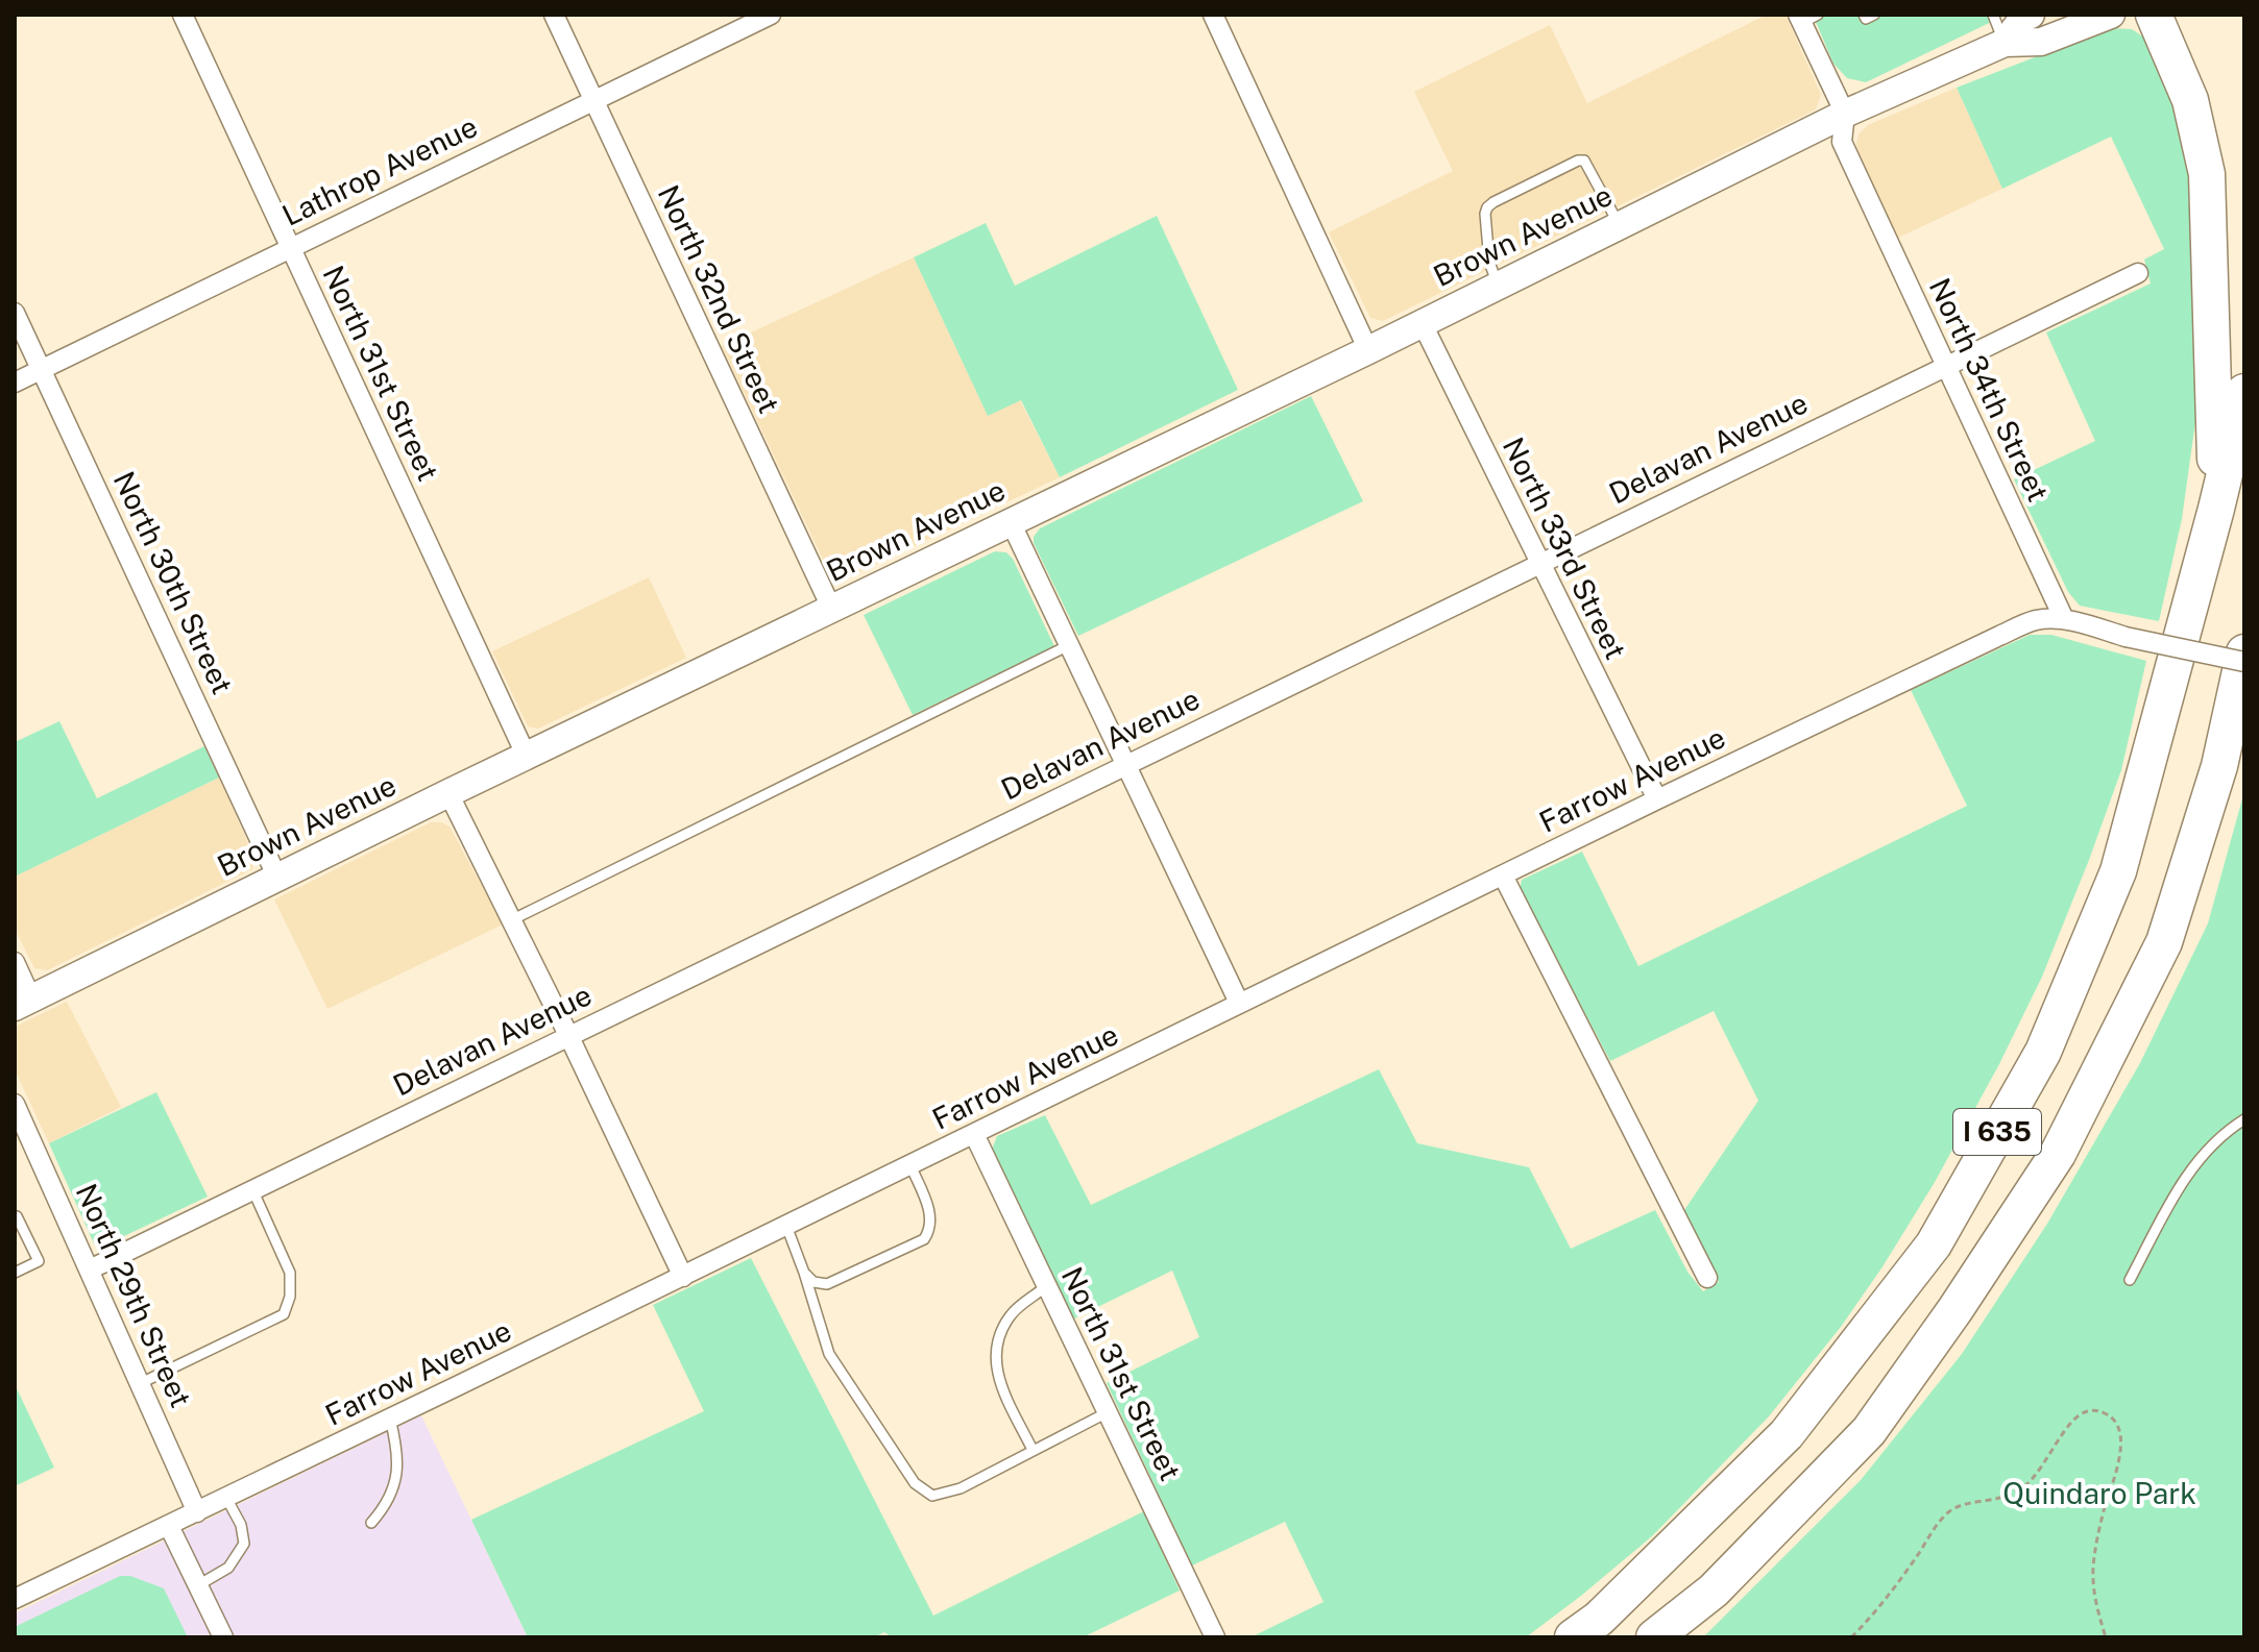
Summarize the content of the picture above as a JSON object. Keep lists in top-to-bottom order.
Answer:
{
  "streets": {
    "highway": ["I 635"],
    "main road": ["Brown Avenue"],
    "street": [
      "Lathrop Avenue",
      "North 32nd Street",
      "North 31st Street",
      "North 34th Street",
      "Delavan Avenue",
      "North 33rd Street",
      "North 30th Street",
      "Farrow Avenue",
      "North 29th Street"
    ]
  },
  "crossings": [
    ["Lathrop Avenue", "North 32nd Street"],
    ["Lathrop Avenue", "North 31st Street"],
    ["Lathrop Avenue", "North 30th Street"],
    ["Brown Avenue", "North 32nd Street"],
    ["Brown Avenue", "North 31st Street"],
    ["Brown Avenue", "North 34th Street"],
    ["Brown Avenue", "North 33rd Street"],
    ["Brown Avenue", "North 30th Street"],
    ["North 31st Street", "Farrow Avenue"],
    ["North 34th Street", "Delavan Avenue"],
    ["North 34th Street", "Farrow Avenue"],
    ["Delavan Avenue", "North 33rd Street"],
    ["Delavan Avenue", "North 29th Street"],
    ["North 33rd Street", "Farrow Avenue"],
    ["Farrow Avenue", "North 29th Street"]
  ],
  "parks": ["Quindaro Park"]
}
